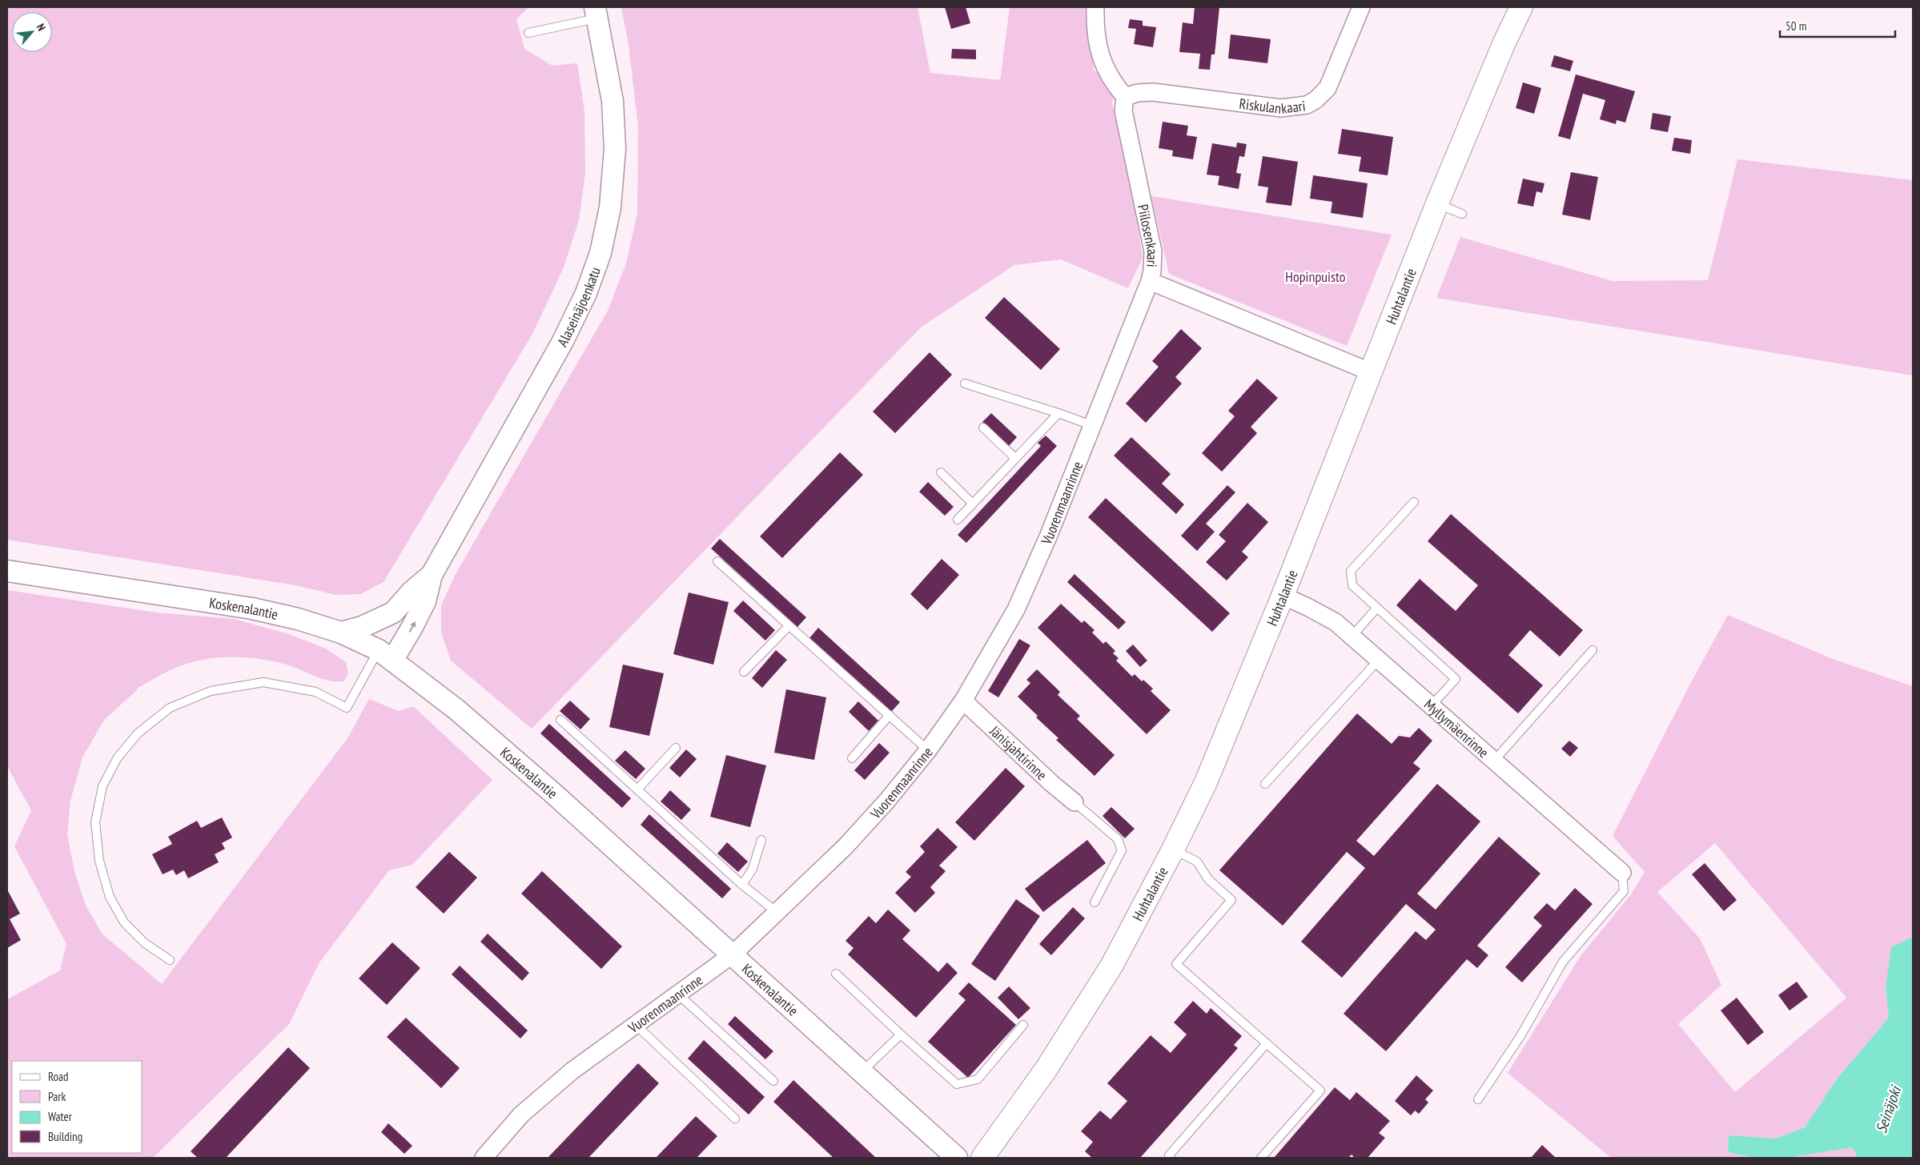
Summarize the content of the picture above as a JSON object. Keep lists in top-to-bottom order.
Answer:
{
  "streets": {
    "main road": ["Huhtalantie"],
    "street": [
      "Riskulankaari",
      "Piilosenkaari",
      "Alaseinäjoenkatu",
      "Vuorenmaanrinne",
      "Koskenalantie",
      "Myllymäenrinne",
      "Jänisjahtirinne"
    ]
  },
  "crossings": [
    ["Riskulankaari", "Piilosenkaari"],
    ["Piilosenkaari", "Huhtalantie"],
    ["Piilosenkaari", "Vuorenmaanrinne"],
    ["Huhtalantie", "Myllymäenrinne"],
    ["Alaseinäjoenkatu", "Koskenalantie"],
    ["Vuorenmaanrinne", "Koskenalantie"],
    ["Vuorenmaanrinne", "Jänisjahtirinne"]
  ],
  "water": ["Seinäjoki"],
  "parks": ["Hopinpuisto"],
  "legend": [
    "Road",
    "Park",
    "Water",
    "Building"
  ],
  "scale_bar": "50 m",
  "north": "top right"
}
